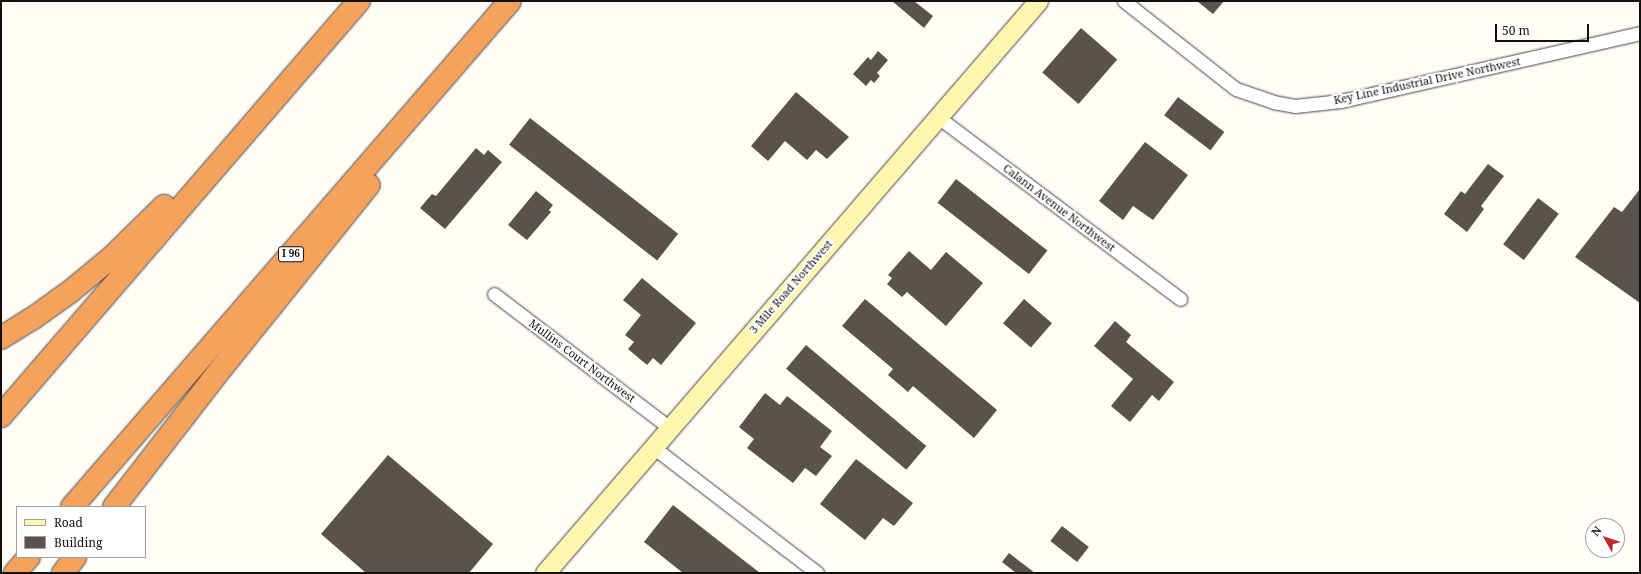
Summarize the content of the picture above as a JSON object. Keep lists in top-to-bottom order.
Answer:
{
  "streets": {
    "highway": ["I 96"],
    "main road": ["3 Mile Road Northwest"],
    "street": ["Key Line Industrial Drive Northwest", "Calann Avenue Northwest", "Mullins Court Northwest"]
  },
  "crossings": [
    ["Calann Avenue Northwest", "3 Mile Road Northwest"],
    ["3 Mile Road Northwest", "Mullins Court Northwest"]
  ],
  "legend": ["Road", "Building"],
  "scale_bar": "50 m",
  "north": "top left"
}
